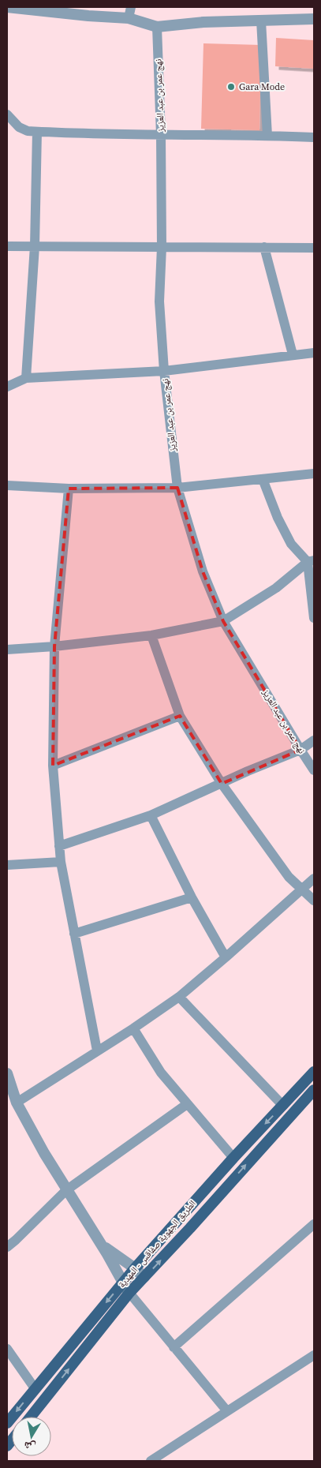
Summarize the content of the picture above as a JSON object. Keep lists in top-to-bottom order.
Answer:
{
  "streets": {
    "main road": ["الطريق الجهوية صفاقس - المهدية"],
    "street": ["نهج عمر بن عبد العزيز"]
  },
  "places": ["Gara Mode"],
  "north": "bottom"
}
